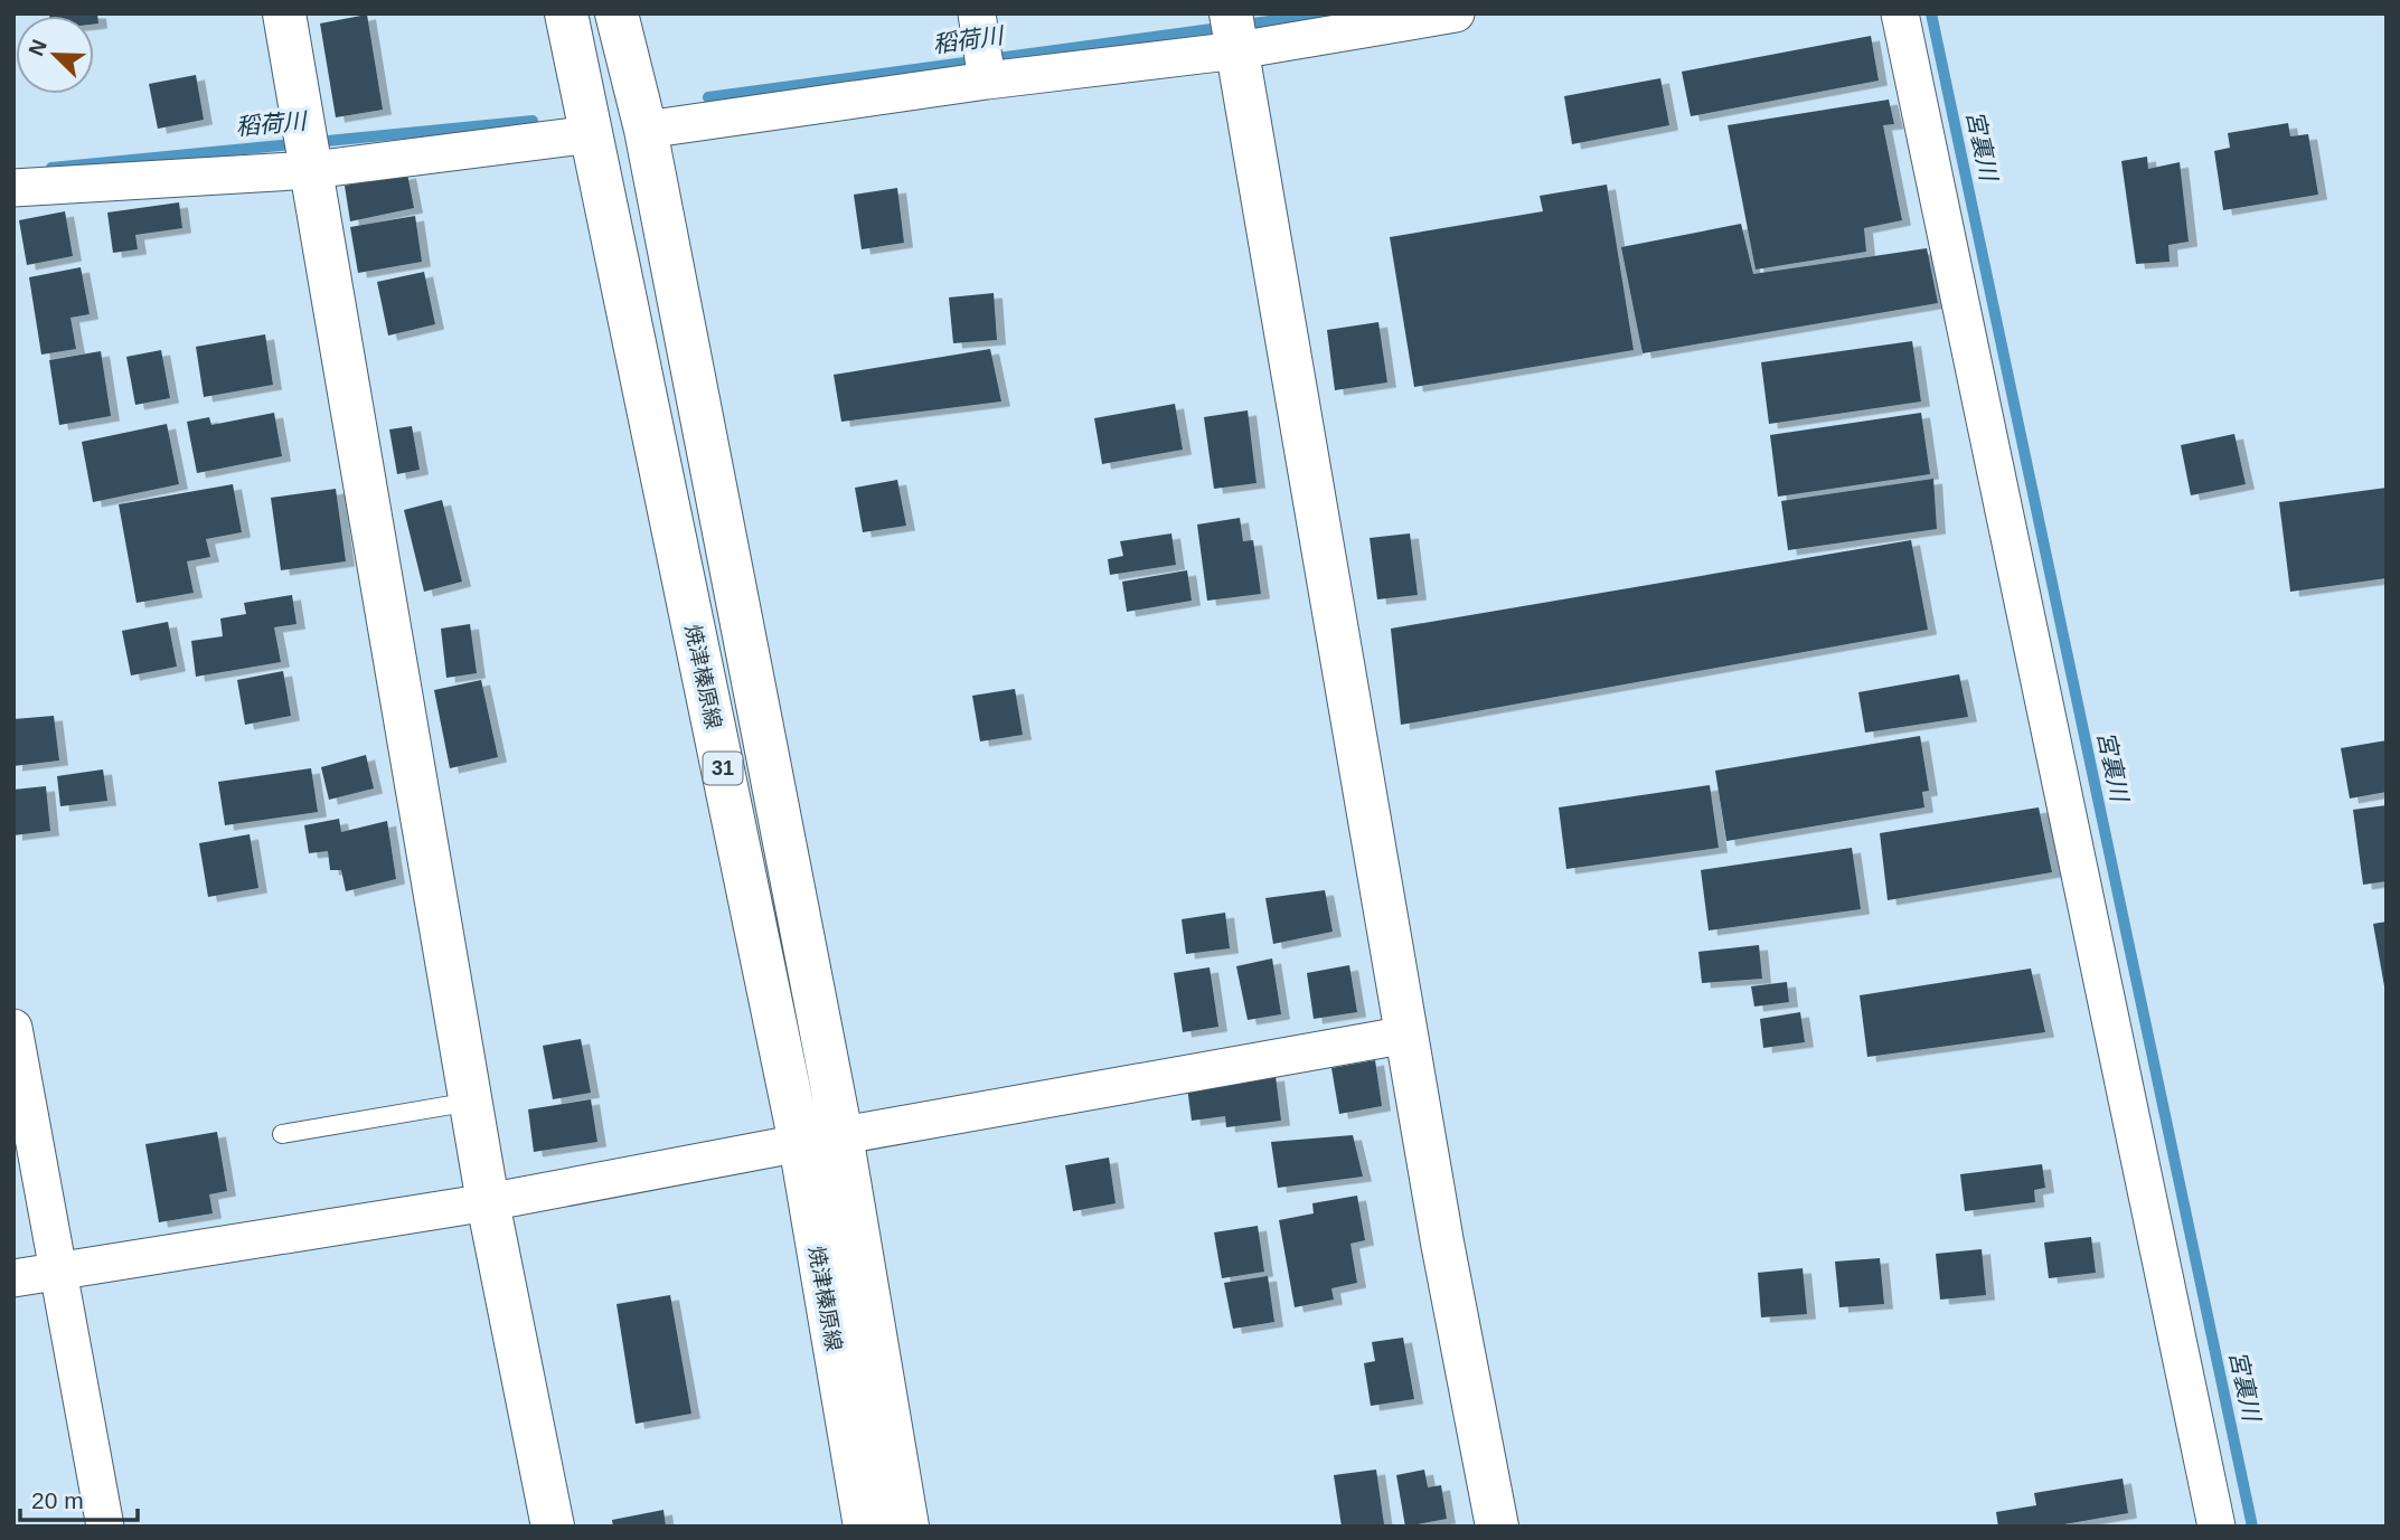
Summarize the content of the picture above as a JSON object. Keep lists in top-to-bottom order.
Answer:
{
  "streets": {
    "main road": ["焼津榛原線", "31"]
  },
  "water": ["稻荷川", "宮裏川"],
  "scale_bar": "20 m",
  "north": "top left"
}
